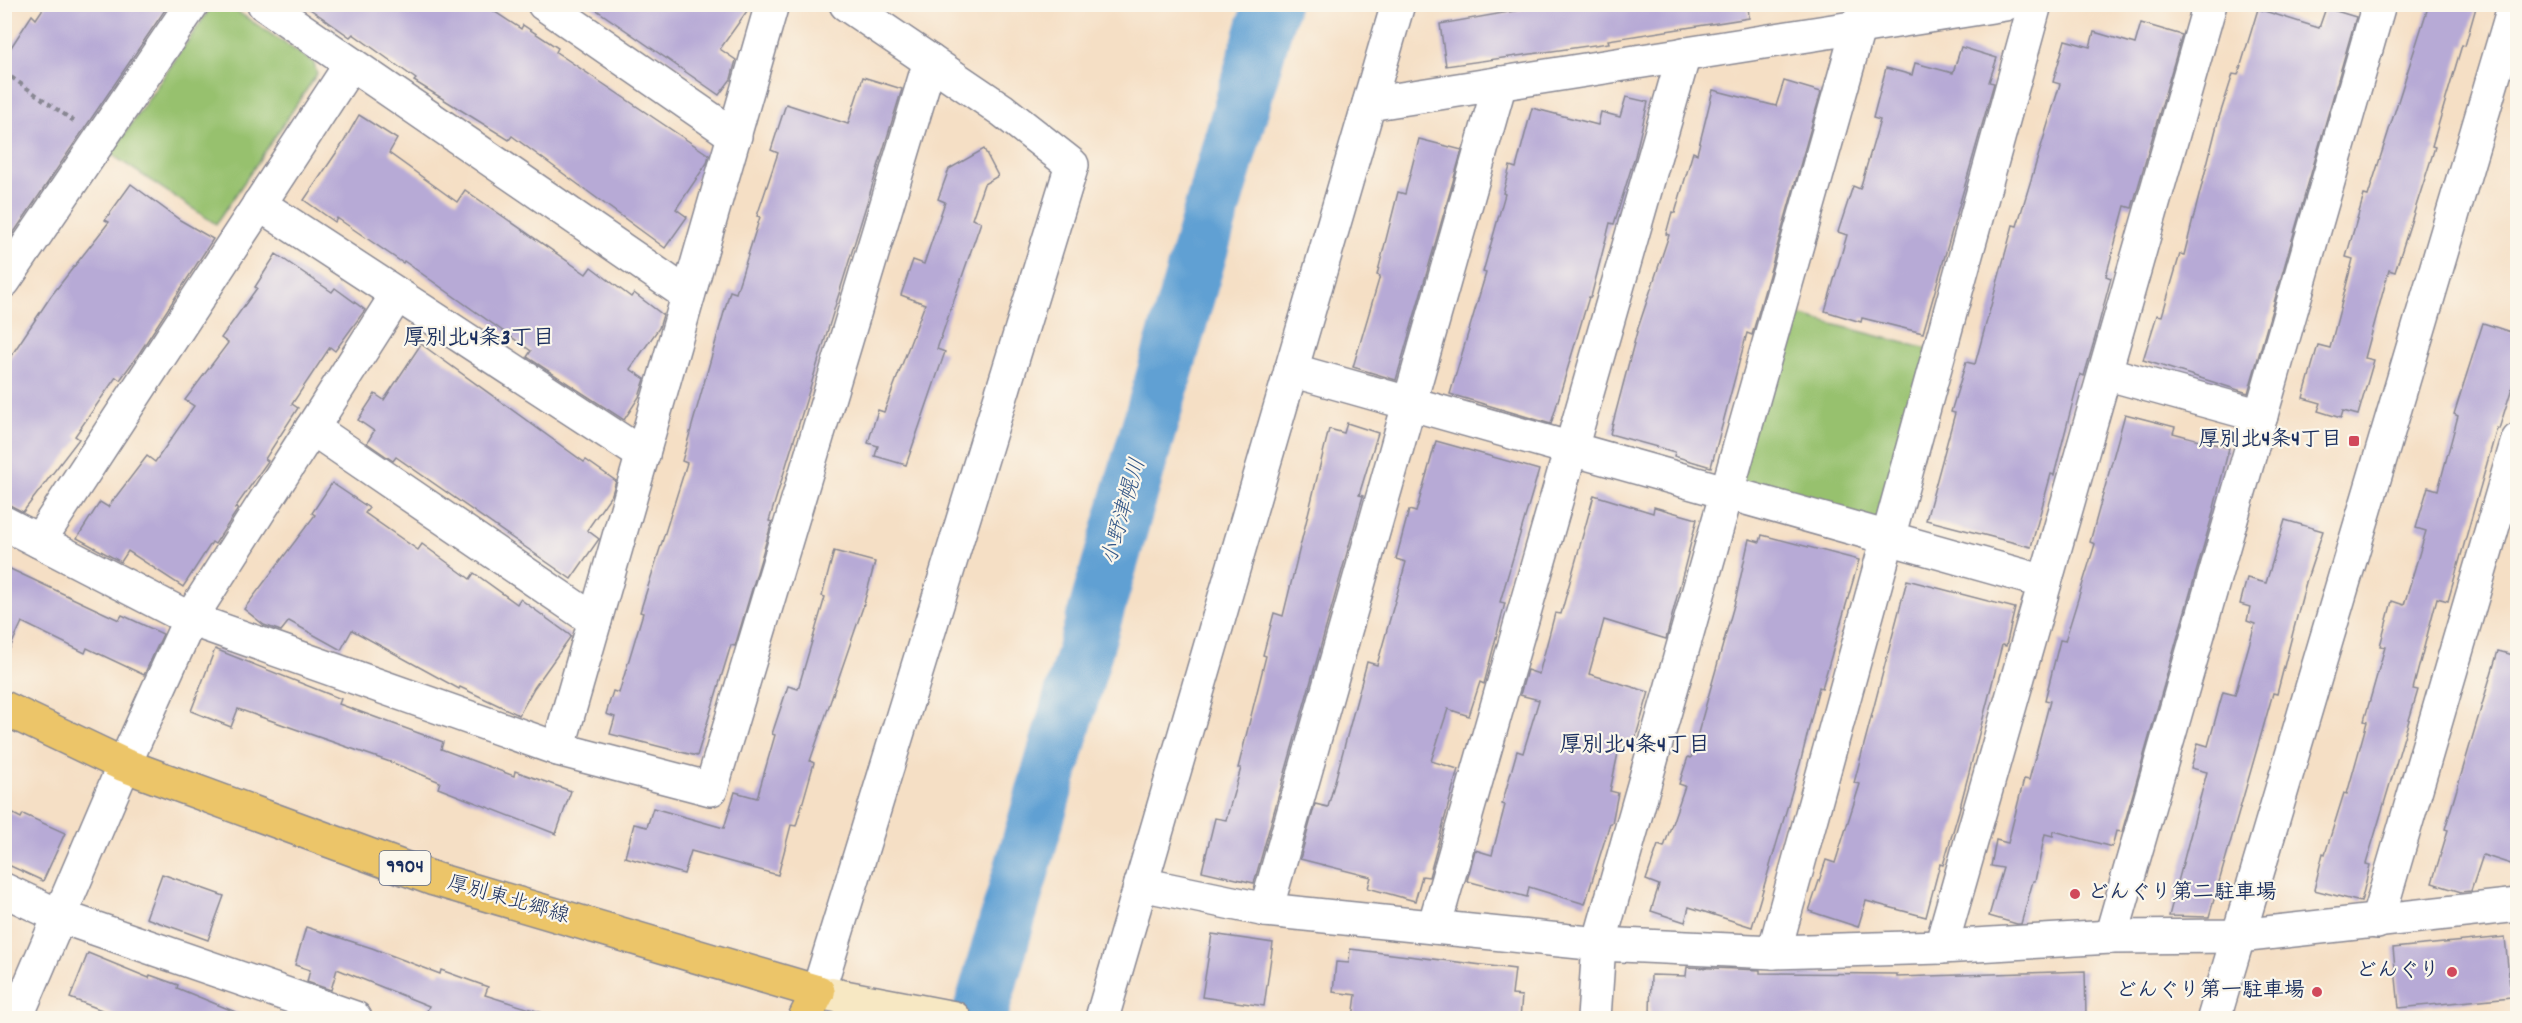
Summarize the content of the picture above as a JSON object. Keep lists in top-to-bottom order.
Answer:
{
  "streets": {
    "main road": ["9904", "厚別東北郷線"]
  },
  "districts": ["厚別北4条3丁目", "厚別北4条4丁目"],
  "water": ["小野津幌川"],
  "places": {
    "transit": ["厚別北4条4丁目"],
    "other": ["どんぐり第二駐車場", "どんぐり", "どんぐり第一駐車場"]
  }
}
